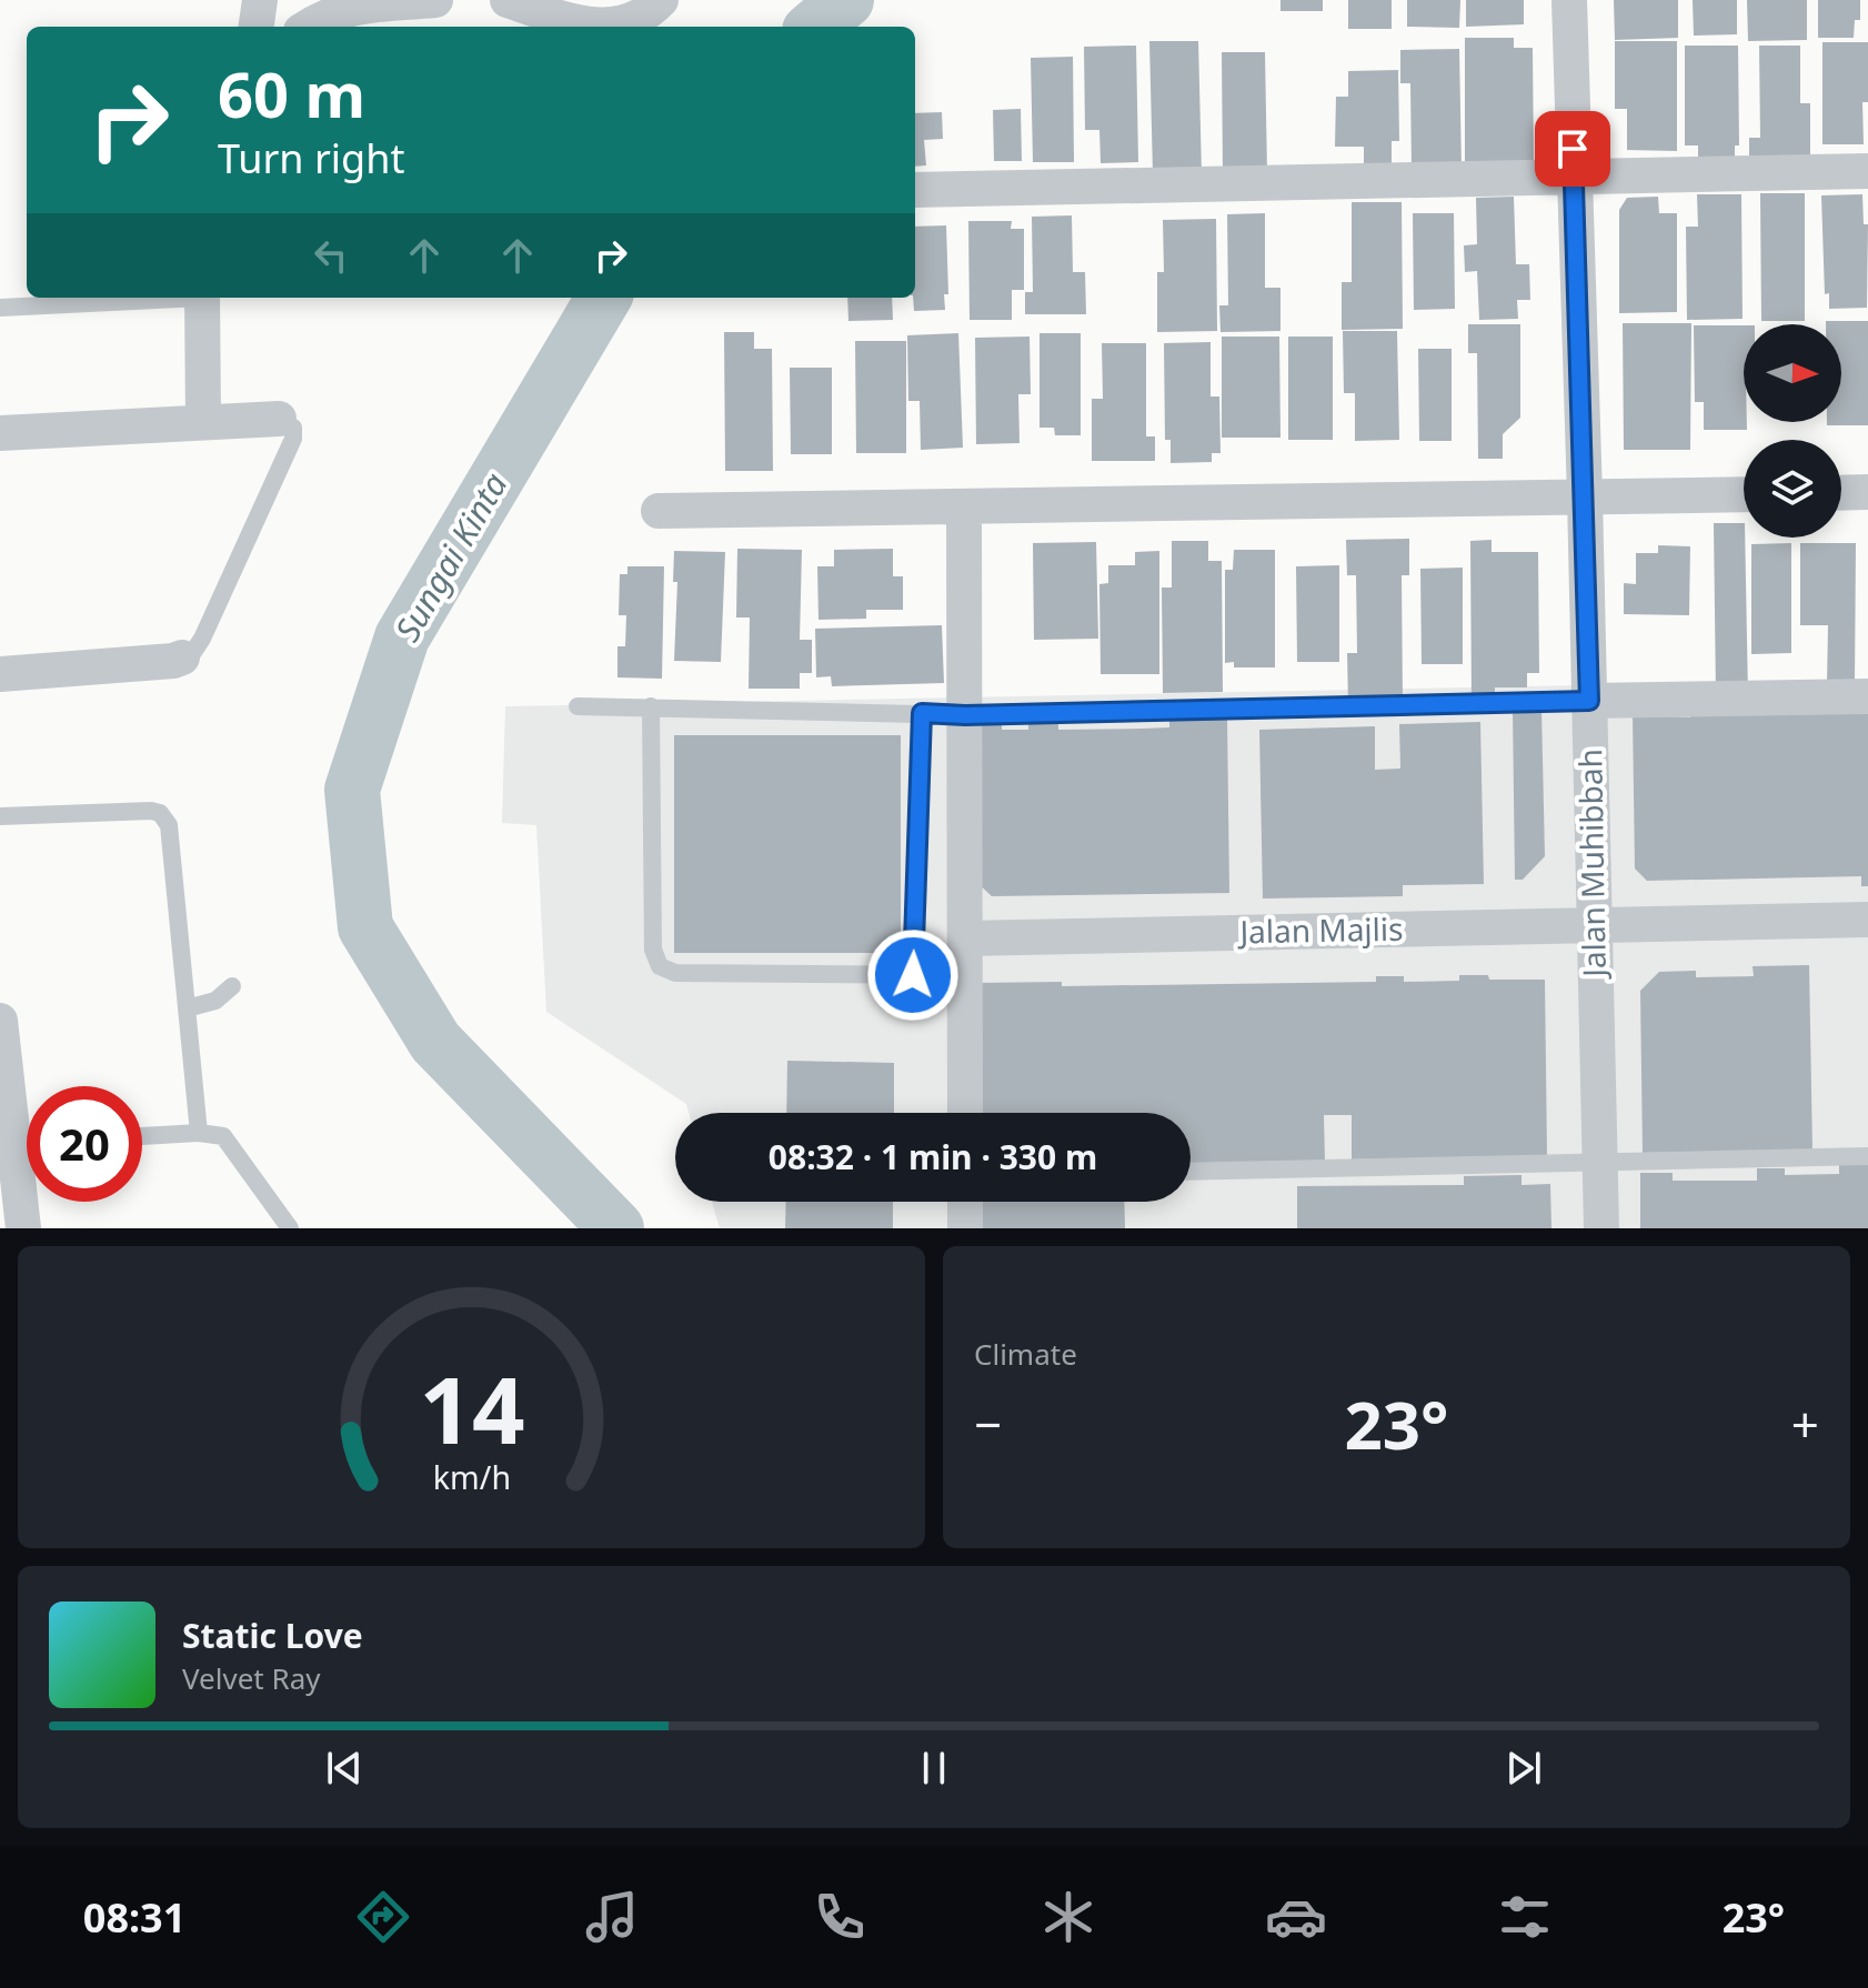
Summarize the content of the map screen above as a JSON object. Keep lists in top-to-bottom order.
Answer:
{
  "streets": {
    "street": ["Jalan Muhibbah", "Jalan Majlis"]
  },
  "crossings": [
    ["Jalan Muhibbah", "Jalan Majlis"]
  ],
  "water": ["Sungai Kinta"],
  "north": "right",
  "page": {
    "turn": ["60 m", "Turn right"],
    "limit": "20",
    "trip": "08:32 · 1 min · 330 m",
    "tile": "Climate",
    "heat": ["−", "23°", "+"],
    "song": ["Static Love", "Velvet Ray"],
    "tabs": ["08:31", "23°"],
    "gauge": ["14", "km/h"]
  }
}
